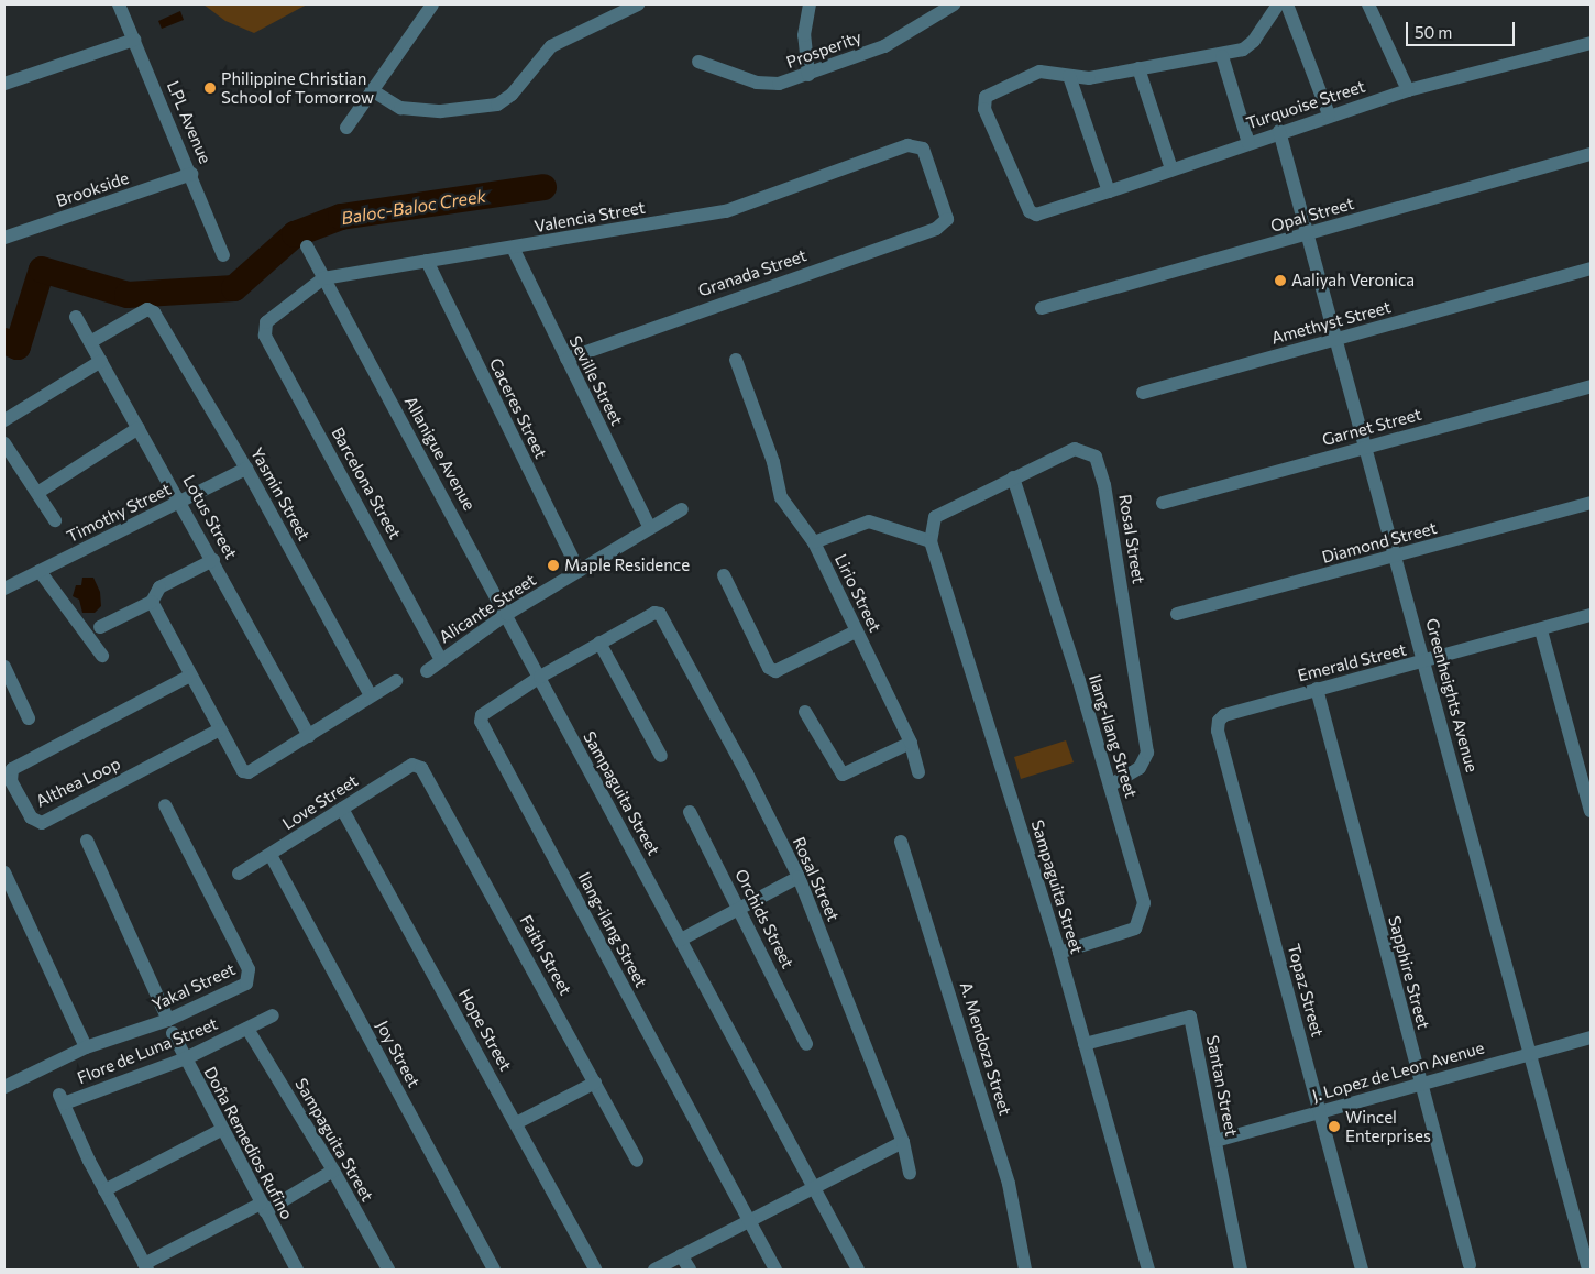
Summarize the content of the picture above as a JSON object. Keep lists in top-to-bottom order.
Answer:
{
  "streets": {
    "street": [
      "Prosperity",
      "Turquoise Street",
      "LPL Avenue",
      "Brookside",
      "Opal Street",
      "Valencia Street",
      "Granada Street",
      "Amethyst Street",
      "Seville Street",
      "Caceres Street",
      "Garnet Street",
      "Allanigue Avenue",
      "Barcelona Street",
      "Yasmin Street",
      "Timothy Street",
      "Lotus Street",
      "Rosal Street",
      "Diamond Street",
      "Lirio Street",
      "Alicante Street",
      "Emerald Street",
      "Greenheights Avenue",
      "Ilang-Ilang Street",
      "Althea Loop",
      "Sampaguita Street",
      "Love Street",
      "Orchids Street",
      "Ilang-ilang Street",
      "Faith Street",
      "Sapphire Street",
      "Yakal Street",
      "Topaz Street",
      "Hope Street",
      "A. Mendoza Street",
      "Flore de Luna Street",
      "Joy Street",
      "J. Lopez de Leon Avenue",
      "Santan Street",
      "Doña Remedios Rufino"
    ]
  },
  "crossings": [
    ["Turquoise Street", "Greenheights Avenue"],
    ["LPL Avenue", "Brookside"],
    ["Opal Street", "Greenheights Avenue"],
    ["Valencia Street", "Granada Street"],
    ["Valencia Street", "Seville Street"],
    ["Valencia Street", "Caceres Street"],
    ["Valencia Street", "Allanigue Avenue"],
    ["Valencia Street", "Barcelona Street"],
    ["Granada Street", "Seville Street"],
    ["Amethyst Street", "Greenheights Avenue"],
    ["Seville Street", "Alicante Street"],
    ["Caceres Street", "Alicante Street"],
    ["Garnet Street", "Greenheights Avenue"],
    ["Allanigue Avenue", "Alicante Street"],
    ["Allanigue Avenue", "Sampaguita Street"],
    ["Allanigue Avenue", "Ilang-ilang Street"],
    ["Barcelona Street", "Alicante Street"],
    ["Yasmin Street", "Timothy Street"],
    ["Yasmin Street", "Lotus Street"],
    ["Timothy Street", "Lotus Street"],
    ["Rosal Street", "Ilang-Ilang Street"],
    ["Rosal Street", "Sampaguita Street"],
    ["Rosal Street", "Ilang-ilang Street"],
    ["Diamond Street", "Greenheights Avenue"],
    ["Lirio Street", "Sampaguita Street"],
    ["Emerald Street", "Greenheights Avenue"],
    ["Emerald Street", "Sapphire Street"],
    ["Emerald Street", "Topaz Street"],
    ["Greenheights Avenue", "J. Lopez de Leon Avenue"],
    ["Ilang-Ilang Street", "Sampaguita Street"],
    ["Sampaguita Street", "Ilang-ilang Street"],
    ["Sampaguita Street", "Flore de Luna Street"],
    ["Sampaguita Street", "Santan Street"],
    ["Love Street", "Faith Street"],
    ["Love Street", "Hope Street"],
    ["Love Street", "Joy Street"],
    ["Sapphire Street", "J. Lopez de Leon Avenue"],
    ["Yakal Street", "Doña Remedios Rufino"],
    ["Topaz Street", "J. Lopez de Leon Avenue"],
    ["Flore de Luna Street", "Doña Remedios Rufino"],
    ["J. Lopez de Leon Avenue", "Santan Street"]
  ],
  "water": ["Baloc-Baloc Creek"],
  "places": [
    "Philippine Christian School of Tomorrow",
    "Aaliyah Veronica",
    "Maple Residence",
    "Wincel Enterprises"
  ],
  "scale_bar": "50 m"
}
